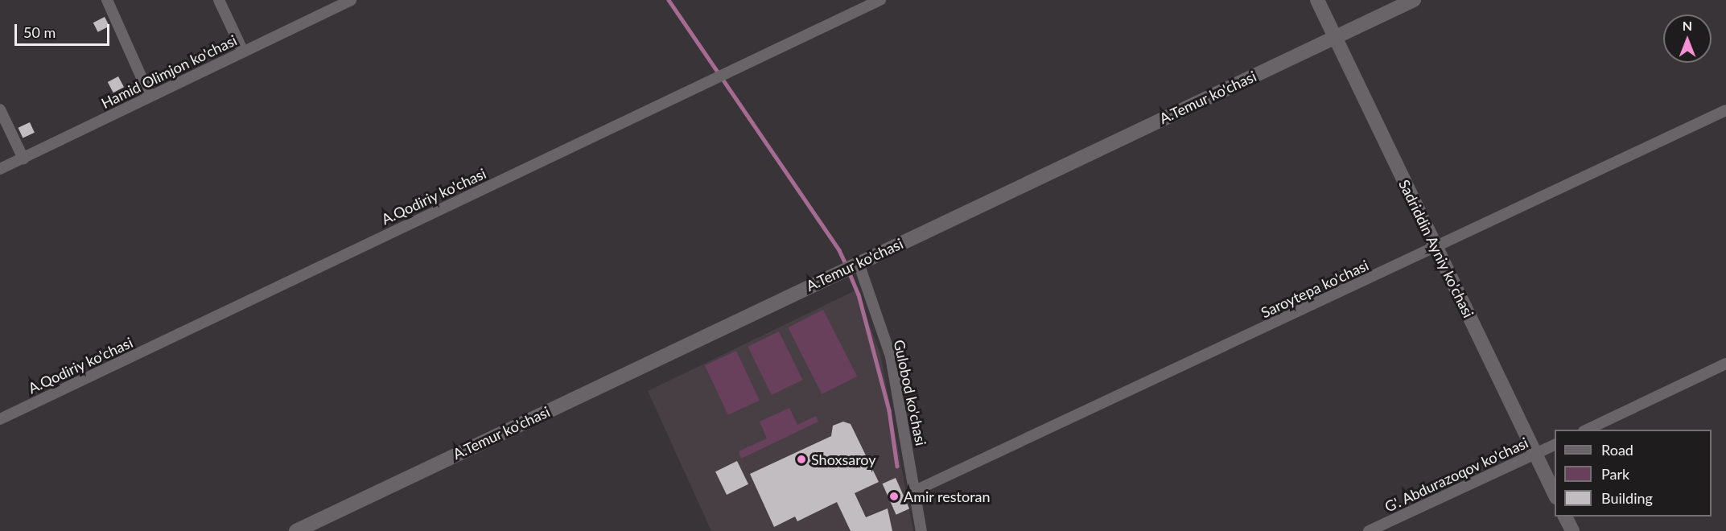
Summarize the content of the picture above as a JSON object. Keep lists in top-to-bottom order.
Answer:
{
  "streets": {
    "main road": ["A.Temur ko'chasi", "Sadriddin Ayniy ko'chasi"],
    "street": [
      "Hamid Olimjon ko'chasi",
      "A.Qodiriy ko'chasi",
      "Saroytepa ko'chasi",
      "Gulobod ko'chasi",
      "G'. Abdurazoqov ko'chasi"
    ]
  },
  "crossings": [
    ["A.Temur ko'chasi", "Sadriddin Ayniy ko'chasi"],
    ["A.Temur ko'chasi", "Gulobod ko'chasi"],
    ["Sadriddin Ayniy ko'chasi", "Saroytepa ko'chasi"],
    ["Sadriddin Ayniy ko'chasi", "G'. Abdurazoqov ko'chasi"],
    ["Saroytepa ko'chasi", "Gulobod ko'chasi"]
  ],
  "places": ["Shoxsaroy", "Amir restoran"],
  "legend": ["Road", "Park", "Building"],
  "scale_bar": "50 m",
  "north": "top"
}
